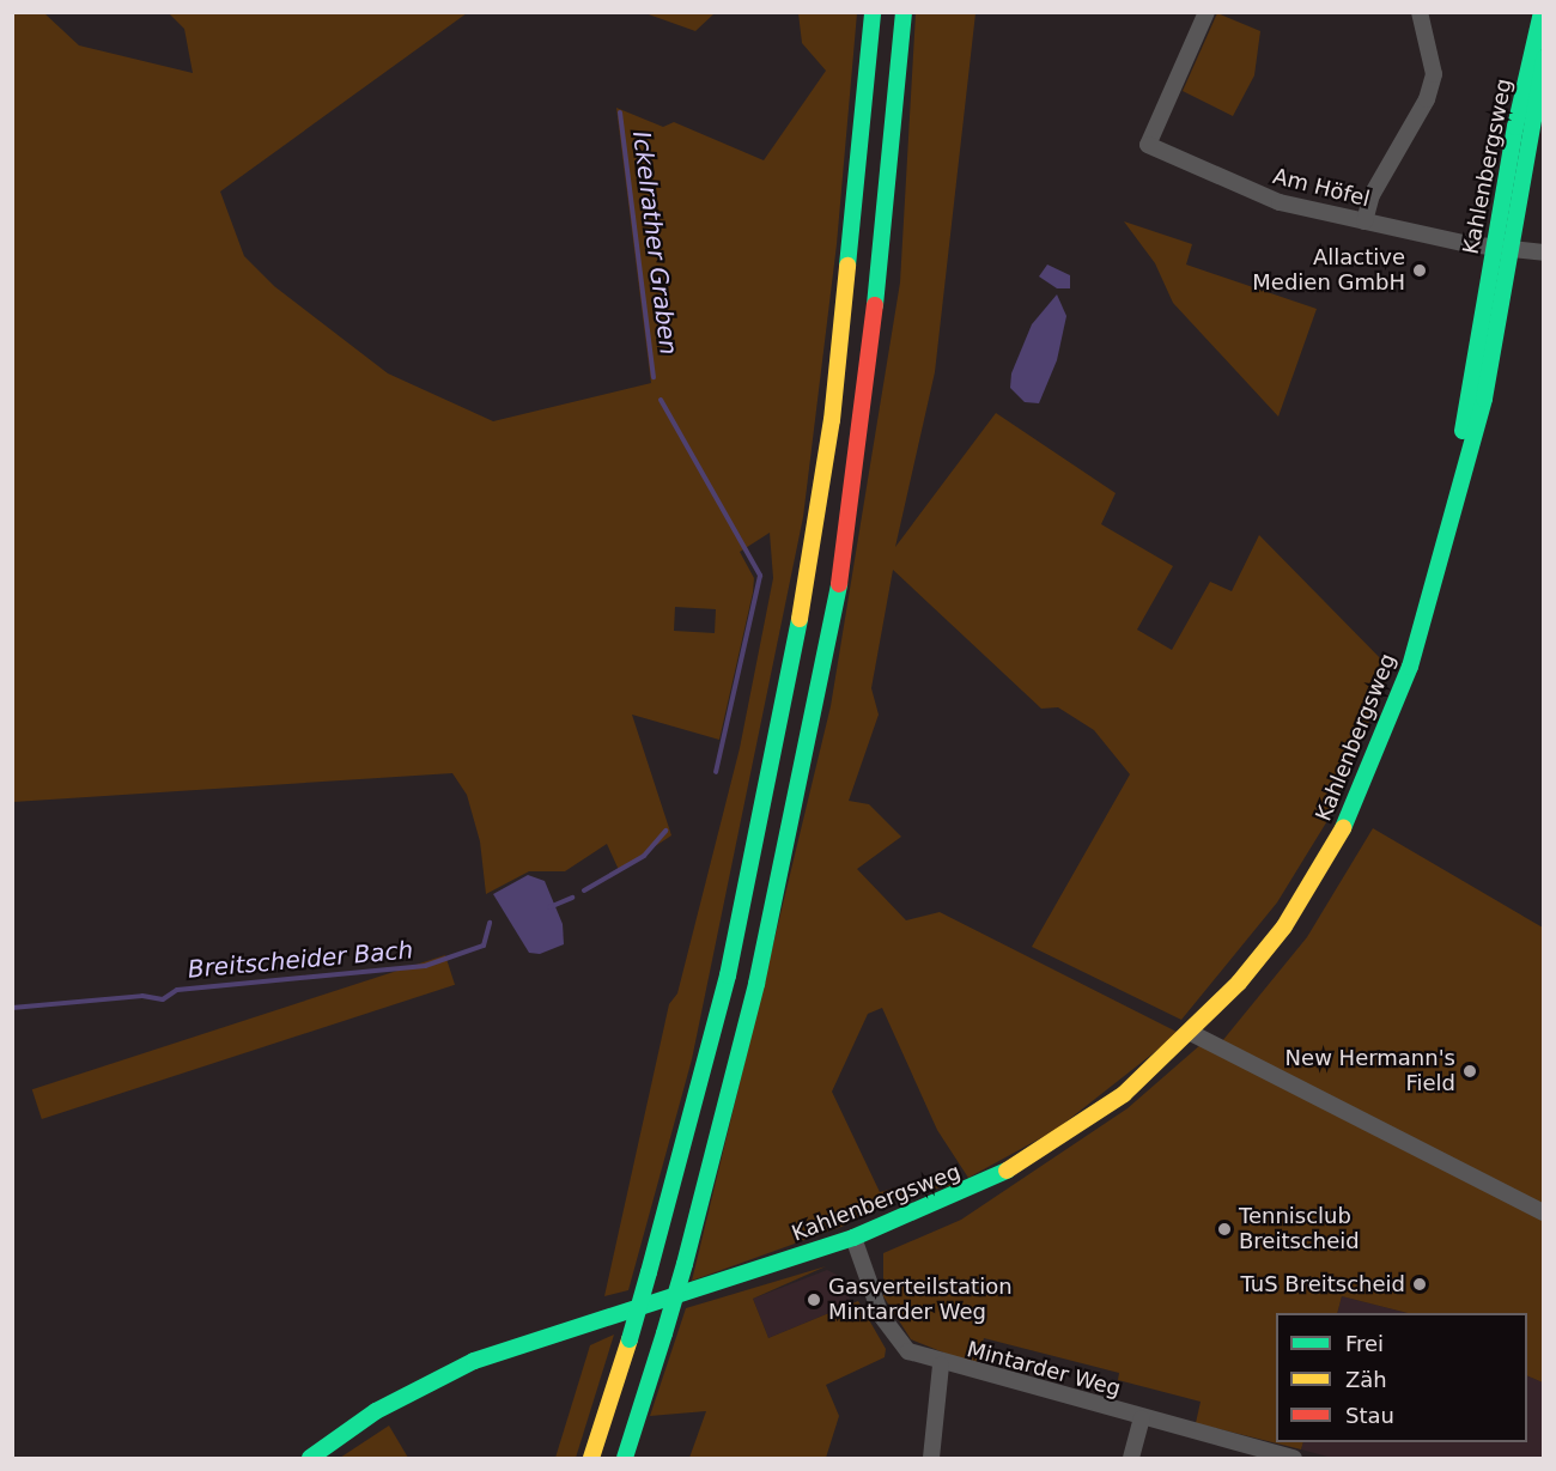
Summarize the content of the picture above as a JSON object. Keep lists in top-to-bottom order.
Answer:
{
  "streets": {
    "main road": ["Kahlenbergsweg"],
    "street": ["Am Höfel", "Mintarder Weg"]
  },
  "crossings": [
    ["Kahlenbergsweg", "Am Höfel"],
    ["Kahlenbergsweg", "Mintarder Weg"]
  ],
  "water": ["Ickelrather Graben", "Breitscheider Bach"],
  "places": [
    "Allactive Medien GmbH",
    "New Hermann's Field",
    "Tennisclub Breitscheid",
    "TuS Breitscheid",
    "Gasverteilstation Mintarder Weg"
  ],
  "legend": ["Frei", "Zäh", "Stau"]
}
